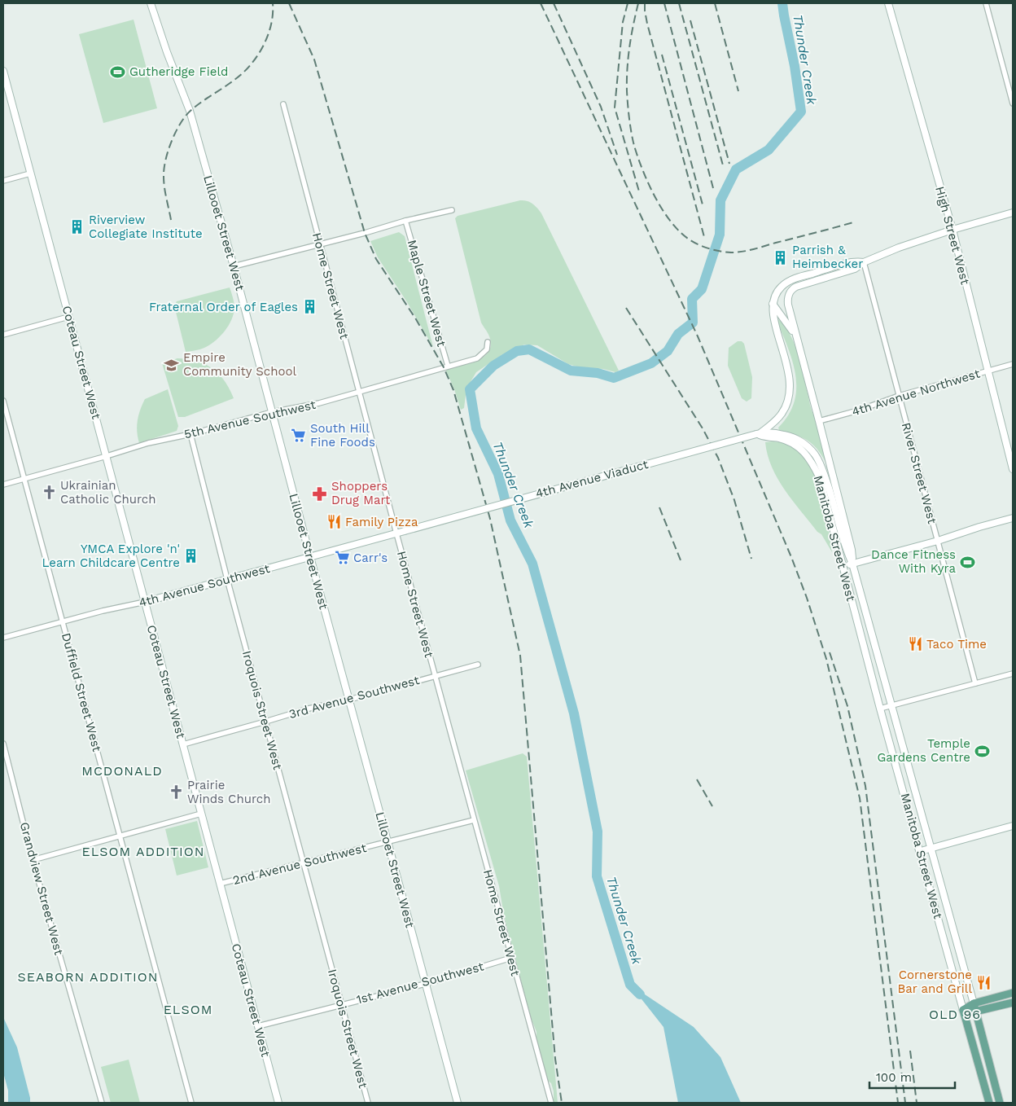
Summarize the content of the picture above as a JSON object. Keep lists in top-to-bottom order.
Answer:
{
  "streets": {
    "main road": [
      "Lillooet Street West",
      "High Street West",
      "Coteau Street West",
      "4th Avenue Viaduct",
      "Manitoba Street West",
      "4th Avenue Southwest"
    ],
    "street": [
      "Home Street West",
      "Maple Street West",
      "4th Avenue Northwest",
      "5th Avenue Southwest",
      "River Street West",
      "Duffield Street West",
      "3rd Avenue Southwest",
      "Iroquois Street West",
      "2nd Avenue Southwest",
      "Grandview Street West",
      "1st Avenue Southwest"
    ]
  },
  "crossings": [
    ["Lillooet Street West", "5th Avenue Southwest"],
    ["Lillooet Street West", "4th Avenue Southwest"],
    ["Lillooet Street West", "3rd Avenue Southwest"],
    ["Lillooet Street West", "2nd Avenue Southwest"],
    ["Lillooet Street West", "1st Avenue Southwest"],
    ["High Street West", "4th Avenue Northwest"],
    ["Home Street West", "5th Avenue Southwest"],
    ["Home Street West", "4th Avenue Southwest"],
    ["Home Street West", "3rd Avenue Southwest"],
    ["Home Street West", "2nd Avenue Southwest"],
    ["Home Street West", "1st Avenue Southwest"],
    ["Maple Street West", "5th Avenue Southwest"],
    ["Coteau Street West", "5th Avenue Southwest"],
    ["Coteau Street West", "4th Avenue Southwest"],
    ["Coteau Street West", "3rd Avenue Southwest"],
    ["Coteau Street West", "2nd Avenue Southwest"],
    ["Coteau Street West", "1st Avenue Southwest"],
    ["4th Avenue Northwest", "River Street West"],
    ["5th Avenue Southwest", "Duffield Street West"],
    ["5th Avenue Southwest", "Iroquois Street West"],
    ["4th Avenue Viaduct", "Manitoba Street West"],
    ["4th Avenue Viaduct", "4th Avenue Southwest"],
    ["4th Avenue Southwest", "Duffield Street West"],
    ["4th Avenue Southwest", "Iroquois Street West"],
    ["3rd Avenue Southwest", "Iroquois Street West"],
    ["Iroquois Street West", "2nd Avenue Southwest"],
    ["Iroquois Street West", "1st Avenue Southwest"]
  ],
  "districts": [
    "MCDONALD",
    "ELSOM ADDITION",
    "SEABORN ADDITION",
    "ELSOM",
    "OLD 96"
  ],
  "water": ["Thunder Creek"],
  "places": {
    "sports": ["Gutheridge Field", "Dance Fitness With Kyra", "Temple Gardens Centre"],
    "building": [
      "Riverview Collegiate Institute",
      "Parrish & Heimbecker",
      "Fraternal Order of Eagles",
      "YMCA Explore 'n' Learn Childcare Centre"
    ],
    "school or university": ["Empire Community School"],
    "supermarket": ["South Hill Fine Foods", "Carr's"],
    "church": ["Ukrainian Catholic Church", "Prairie Winds Church"],
    "pharmacy": ["Shoppers Drug Mart"],
    "restaurant": ["Family Pizza", "Taco Time", "Cornerstone Bar and Grill"]
  },
  "scale_bar": "100 m"
}
